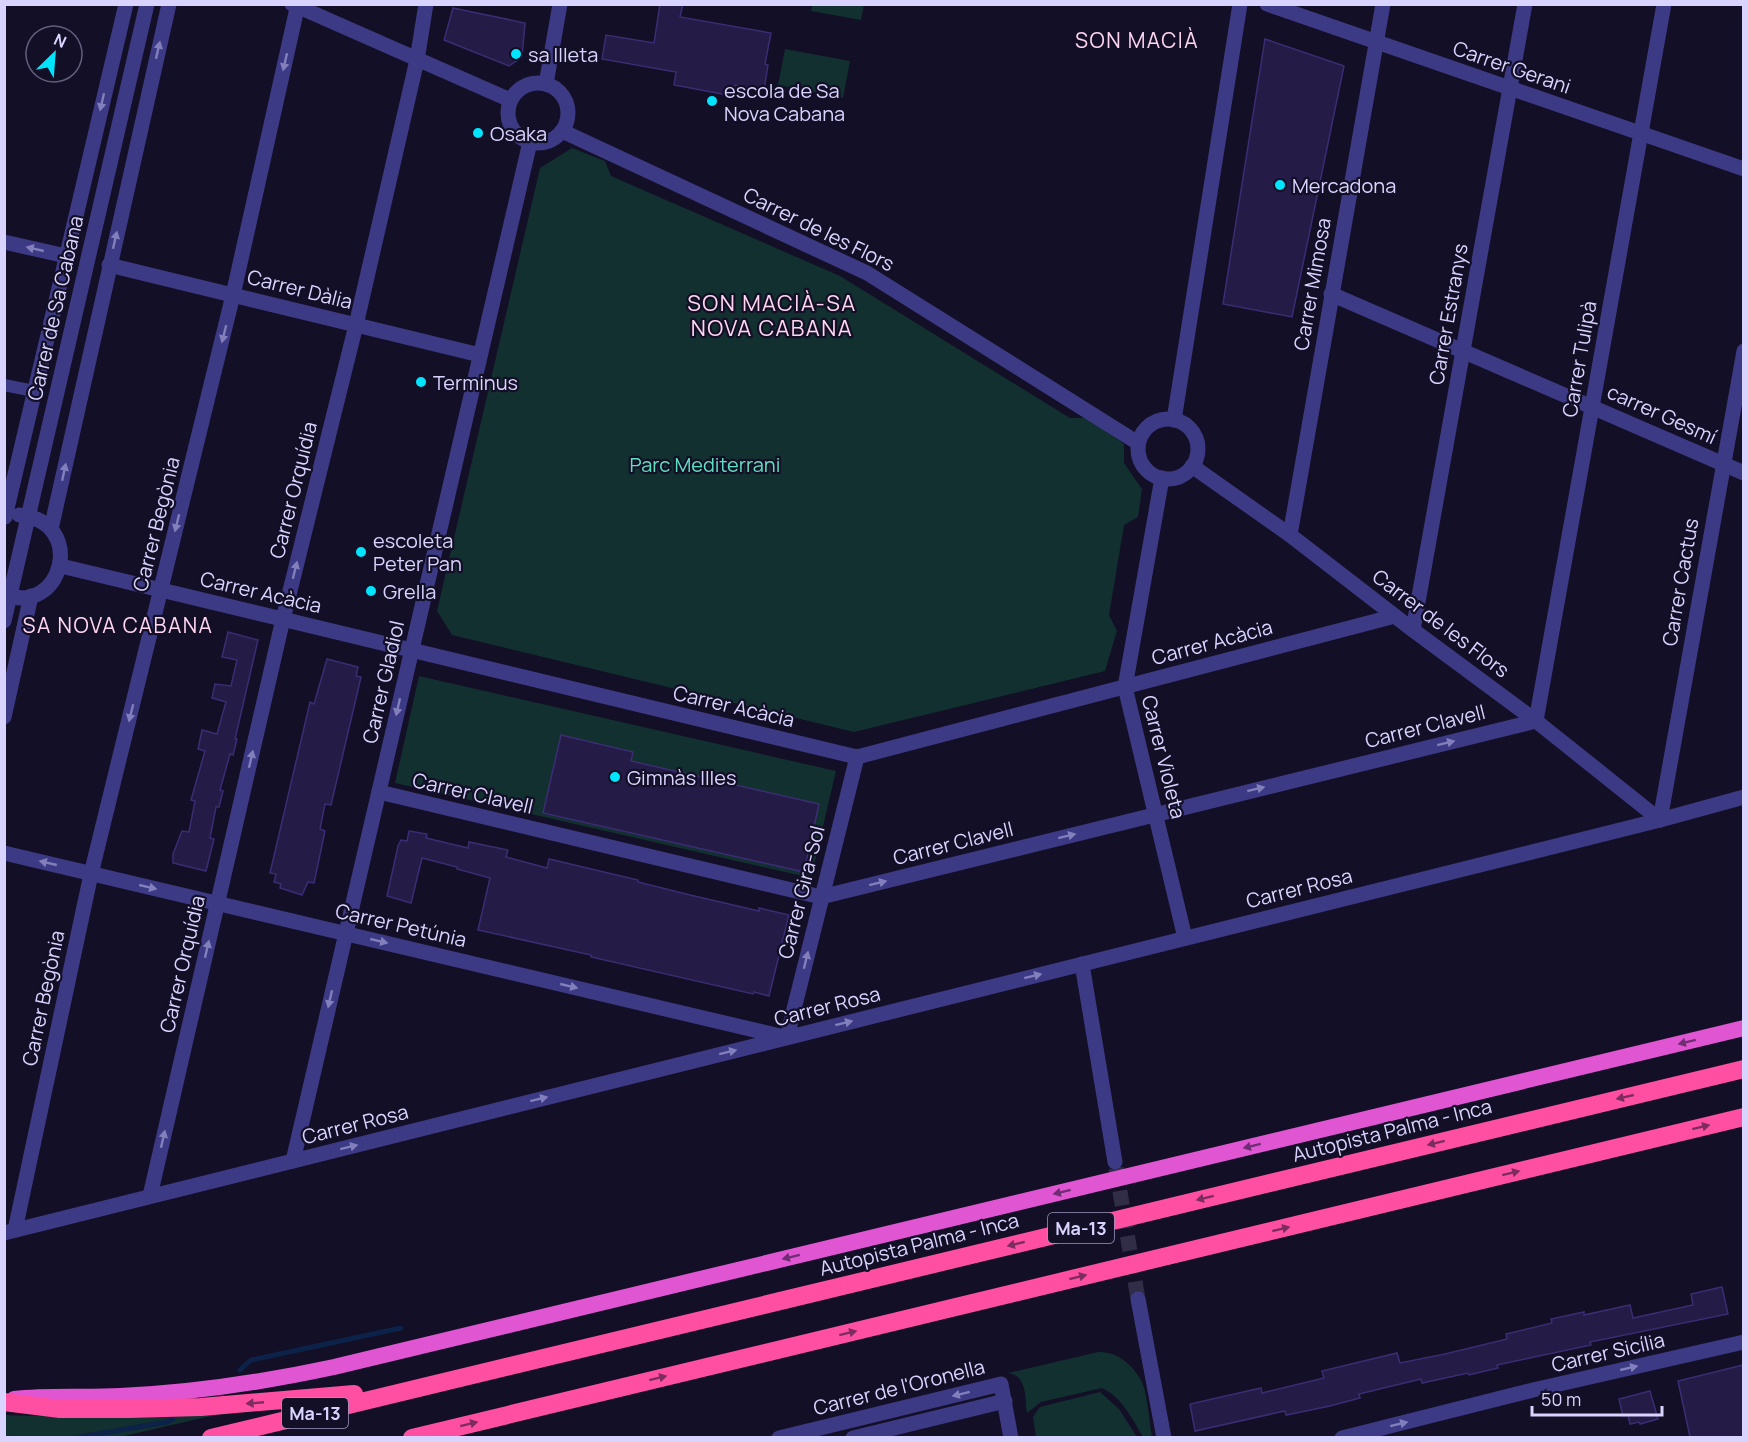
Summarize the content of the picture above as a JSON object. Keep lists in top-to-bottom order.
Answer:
{
  "streets": {
    "highway": ["Autopista Palma - Inca", "Ma-13"],
    "street": [
      "Carrer Gerani",
      "Carrer de les Flors",
      "Carrer Mimosa",
      "Carrer Dàlia",
      "Carrer de Sa Cabana",
      "Carrer Estranys",
      "Carrer Tulipà",
      "carrer Gesmí",
      "Carrer Orquídia",
      "Carrer Begònia",
      "Carrer Cactus",
      "Carrer Acàcia",
      "Carrer Gladiol",
      "Carrer Clavell",
      "Carrer Violeta",
      "Carrer Rosa",
      "Carrer Gira-Sol",
      "Carrer Petúnia",
      "Carrer Sicília",
      "Carrer de l'Oronella"
    ]
  },
  "crossings": [
    ["Carrer Gerani", "Carrer Mimosa"],
    ["Carrer Gerani", "Carrer Estranys"],
    ["Carrer Gerani", "Carrer Tulipà"],
    ["Carrer de les Flors", "Carrer Mimosa"],
    ["Carrer de les Flors", "Carrer Estranys"],
    ["Carrer de les Flors", "Carrer Tulipà"],
    ["Carrer de les Flors", "Carrer Cactus"],
    ["Carrer de les Flors", "Carrer Acàcia"],
    ["Carrer de les Flors", "Carrer Gladiol"],
    ["Carrer de les Flors", "Carrer Clavell"],
    ["Carrer de les Flors", "Carrer Violeta"],
    ["Carrer de les Flors", "Carrer Rosa"],
    ["Carrer Mimosa", "carrer Gesmí"],
    ["Carrer Dàlia", "Carrer Orquídia"],
    ["Carrer Dàlia", "Carrer Begònia"],
    ["Carrer Dàlia", "Carrer Gladiol"],
    ["Carrer Estranys", "carrer Gesmí"],
    ["Carrer Tulipà", "carrer Gesmí"],
    ["Carrer Tulipà", "Carrer Clavell"],
    ["carrer Gesmí", "Carrer Cactus"],
    ["Carrer Orquídia", "Carrer Acàcia"],
    ["Carrer Orquídia", "Carrer Rosa"],
    ["Carrer Orquídia", "Carrer Petúnia"],
    ["Carrer Begònia", "Carrer Acàcia"],
    ["Carrer Begònia", "Carrer Rosa"],
    ["Carrer Begònia", "Carrer Petúnia"],
    ["Carrer Cactus", "Carrer Rosa"],
    ["Carrer Acàcia", "Carrer Gladiol"],
    ["Carrer Acàcia", "Carrer Violeta"],
    ["Carrer Acàcia", "Carrer Gira-Sol"],
    ["Carrer Gladiol", "Carrer Clavell"],
    ["Carrer Gladiol", "Carrer Rosa"],
    ["Carrer Gladiol", "Carrer Petúnia"],
    ["Carrer Clavell", "Carrer Violeta"],
    ["Carrer Clavell", "Carrer Gira-Sol"],
    ["Carrer Violeta", "Carrer Rosa"],
    ["Carrer Rosa", "Carrer Gira-Sol"],
    ["Carrer Rosa", "Carrer Petúnia"],
    ["Carrer Gira-Sol", "Carrer Petúnia"]
  ],
  "one_way": [
    "Carrer Orquídia",
    "Carrer Gladiol",
    "Carrer Clavell",
    "Carrer Rosa",
    "Carrer Gira-Sol",
    "Carrer Sicília",
    "Carrer de l'Oronella"
  ],
  "districts": ["SON MACIÀ", "SON MACIÀ-SA NOVA CABANA", "SA NOVA CABANA"],
  "parks": ["Parc Mediterrani"],
  "places": [
    "sa Illeta",
    "escola de Sa Nova Cabana",
    "Osaka",
    "Mercadona",
    "Terminus",
    "escoleta Peter Pan",
    "Grella",
    "Gimnàs Illes"
  ],
  "scale_bar": "50 m",
  "north": "top right"
}
